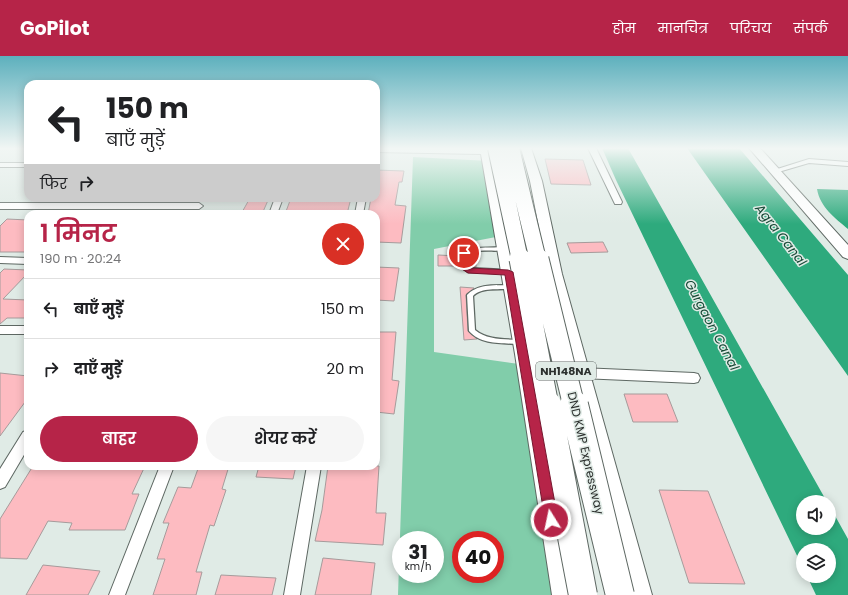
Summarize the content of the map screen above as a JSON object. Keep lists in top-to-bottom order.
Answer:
{
  "streets": {
    "highway": ["NH148NA", "DND KMP Expressway"]
  },
  "water": ["Agra Canal", "Gurgaon Canal"],
  "page": {
    "header": "GoPilot",
    "nav": [
      "होम",
      "मानचित्र",
      "परिचय",
      "संपर्क"
    ],
    "turn": ["150 m", "बाएँ मुड़ें"],
    "then": "फिर",
    "heading": ["1 मिनट", "190 m · 20:24"],
    "list": [
      {
        "name": "बाएँ मुड़ें",
        "value": "150 m"
      },
      {
        "name": "दाएँ मुड़ें",
        "value": "20 m"
      }
    ],
    "buttons": ["बाहर", "शेयर करें"],
    "speed": "31 km/h",
    "limit": "40"
  }
}
